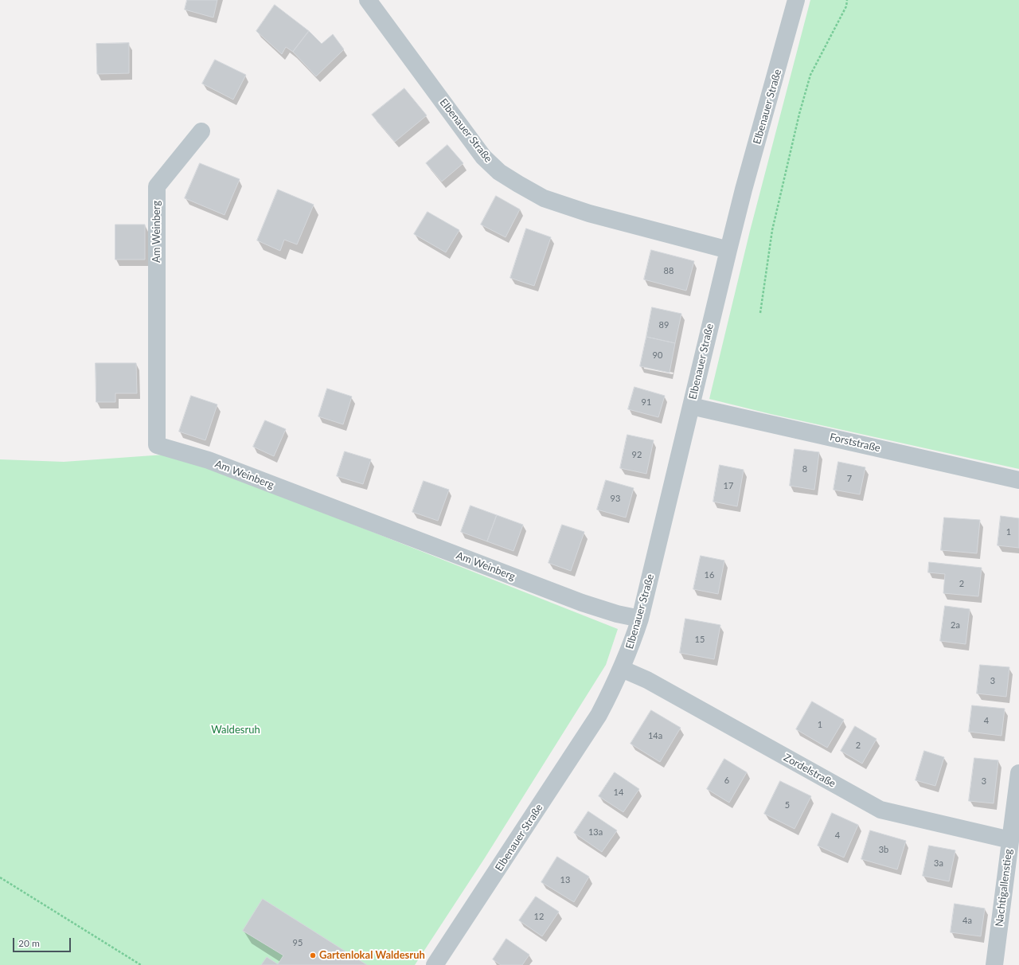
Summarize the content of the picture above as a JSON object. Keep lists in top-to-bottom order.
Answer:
{
  "streets": {
    "street": [
      "Elbenauer Straße",
      "Am Weinberg",
      "Forststraße",
      "Zordelstraße",
      "Nachtigallenstieg"
    ]
  },
  "crossings": [
    ["Elbenauer Straße", "Am Weinberg"],
    ["Elbenauer Straße", "Forststraße"],
    ["Elbenauer Straße", "Zordelstraße"],
    ["Zordelstraße", "Nachtigallenstieg"]
  ],
  "parks": ["Waldesruh"],
  "places": ["Gartenlokal Waldesruh"],
  "house_numbers": [
    "88",
    "89",
    "90",
    "91",
    "92",
    "8",
    "7",
    "17",
    "93",
    "1",
    "16",
    "2",
    "2a",
    "15",
    "3",
    "4",
    "1",
    "14a",
    "2",
    "6",
    "3",
    "14",
    "5",
    "13a",
    "4",
    "3b",
    "3a",
    "13",
    "12",
    "4a",
    "95"
  ],
  "scale_bar": "20 m"
}
